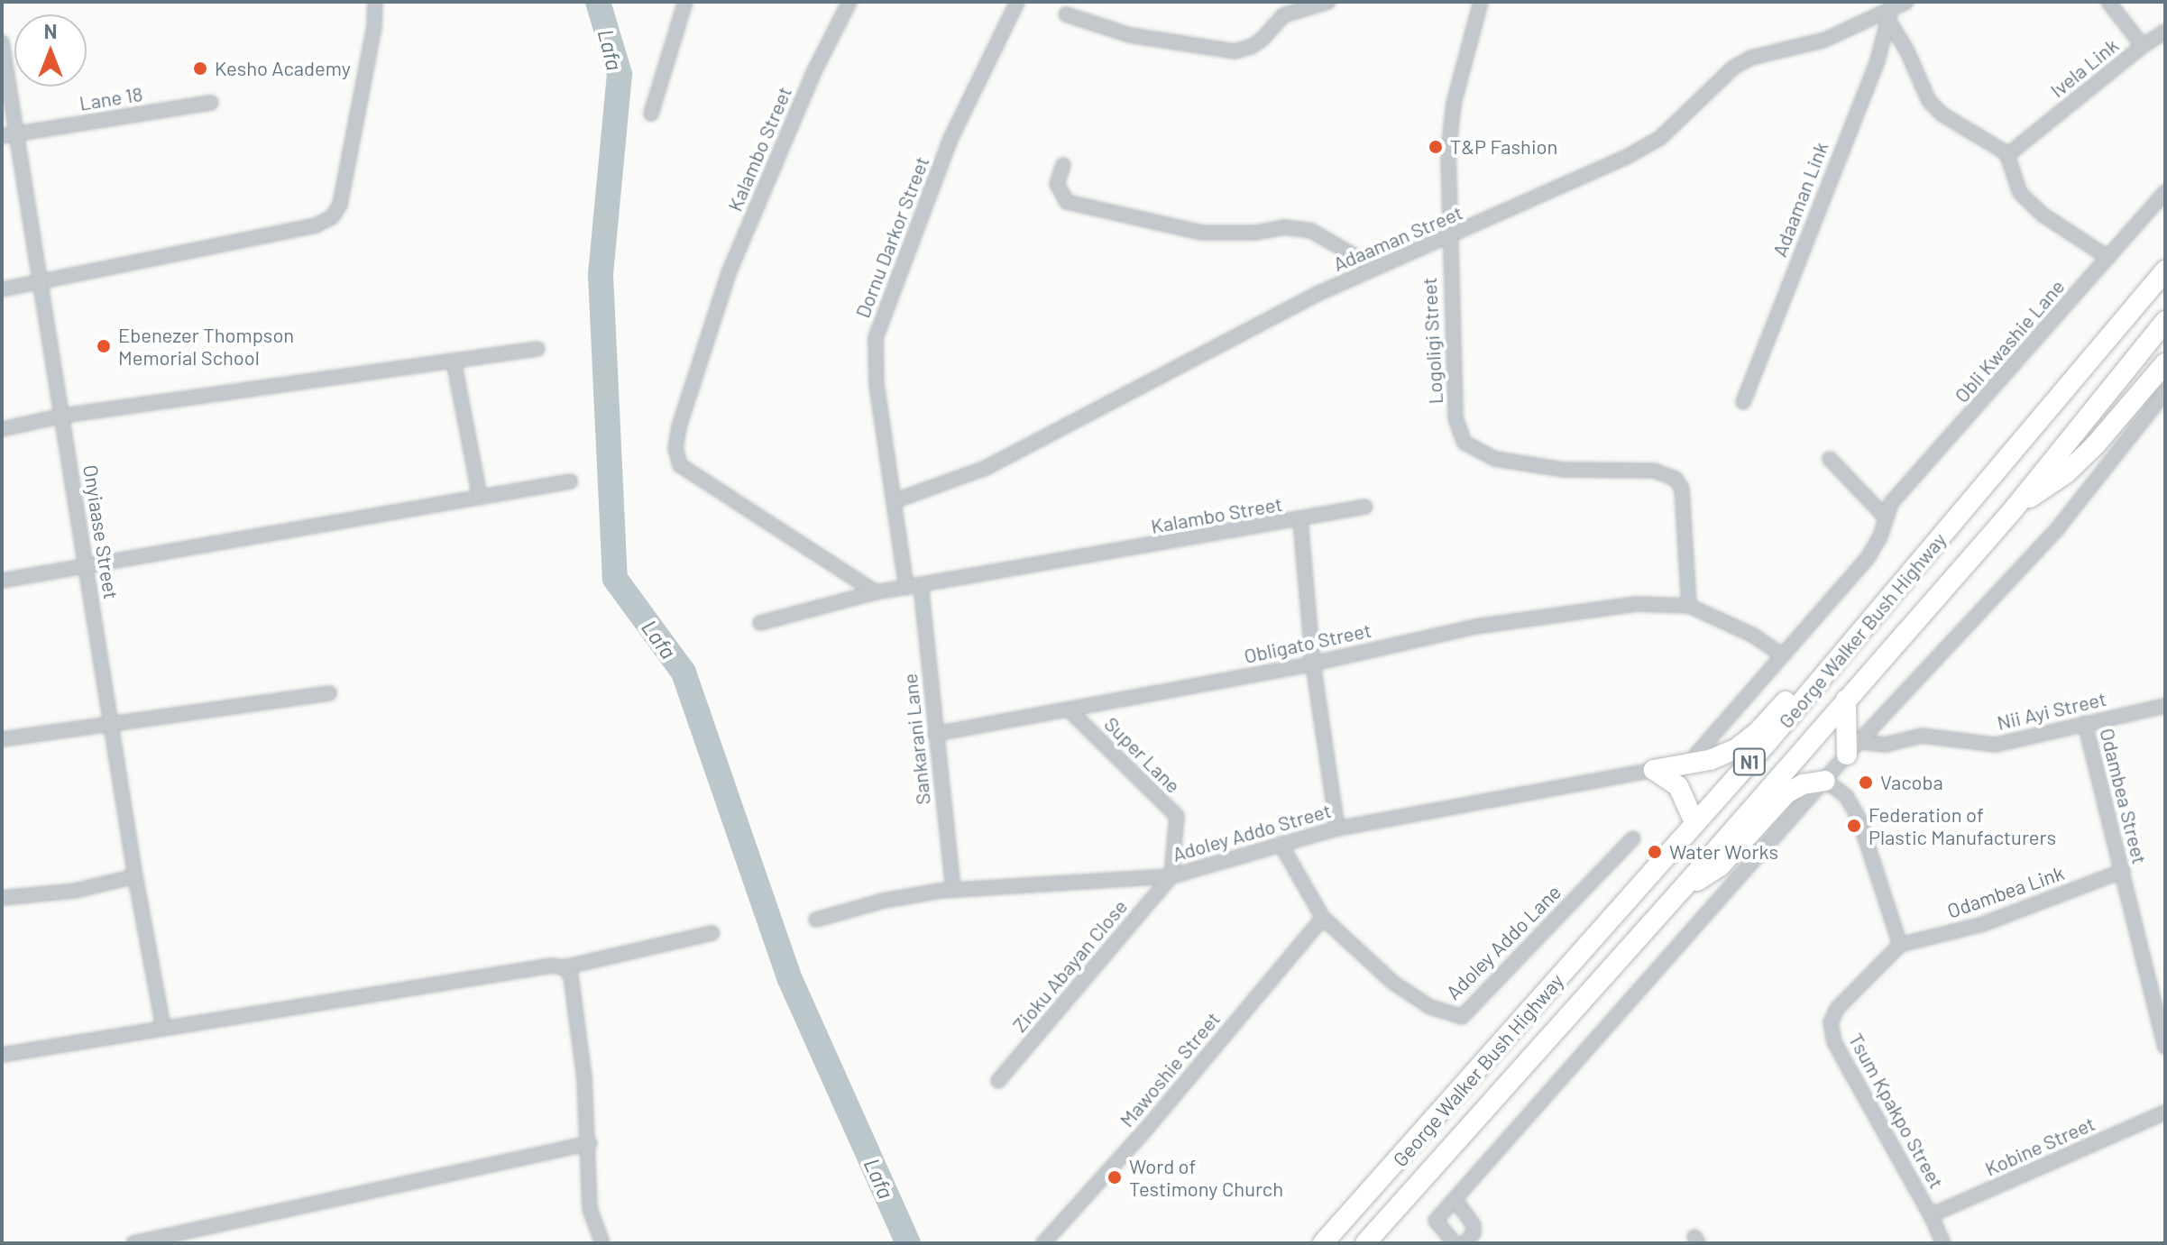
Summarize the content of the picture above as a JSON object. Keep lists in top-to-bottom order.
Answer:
{
  "streets": {
    "highway": ["George Walker Bush Highway", "N1"],
    "street": [
      "Ivela Link",
      "Lane 18",
      "Kalambo Street",
      "Adaaman Link",
      "Dornu Darkor Street",
      "Adaaman Street",
      "Logoligi Street",
      "Obli Kwashie Lane",
      "Onyiaase Street",
      "Obligato Street",
      "Nii Ayi Street",
      "Sankarani Lane",
      "Super Lane",
      "Odambea Street",
      "Adoley Addo Street",
      "Odambea Link",
      "Adoley Addo Lane",
      "Zioku Abayan Close",
      "Mawoshie Street",
      "Tsum Kpakpo Street",
      "Kobine Street"
    ]
  },
  "crossings": [
    ["Lane 18", "Onyiaase Street"],
    ["Kalambo Street", "Dornu Darkor Street"],
    ["Kalambo Street", "Obligato Street"],
    ["Kalambo Street", "Sankarani Lane"],
    ["Kalambo Street", "Adoley Addo Street"],
    ["Adaaman Link", "Adaaman Street"],
    ["Dornu Darkor Street", "Adaaman Street"],
    ["Adaaman Street", "Logoligi Street"],
    ["Logoligi Street", "Obligato Street"],
    ["Obligato Street", "Sankarani Lane"],
    ["Obligato Street", "Super Lane"],
    ["Nii Ayi Street", "Odambea Street"],
    ["Sankarani Lane", "Adoley Addo Street"],
    ["Super Lane", "Adoley Addo Street"],
    ["Super Lane", "Zioku Abayan Close"],
    ["Odambea Street", "Odambea Link"],
    ["Adoley Addo Street", "Adoley Addo Lane"],
    ["Adoley Addo Street", "Zioku Abayan Close"],
    ["Odambea Link", "Tsum Kpakpo Street"],
    ["Adoley Addo Lane", "Mawoshie Street"],
    ["Tsum Kpakpo Street", "Kobine Street"]
  ],
  "water": ["Lafa"],
  "places": [
    "Kesho Academy",
    "T&P Fashion",
    "Ebenezer Thompson Memorial School",
    "Vacoba",
    "Federation of Plastic Manufacturers",
    "Water Works",
    "Word of Testimony Church"
  ],
  "north": "top"
}
